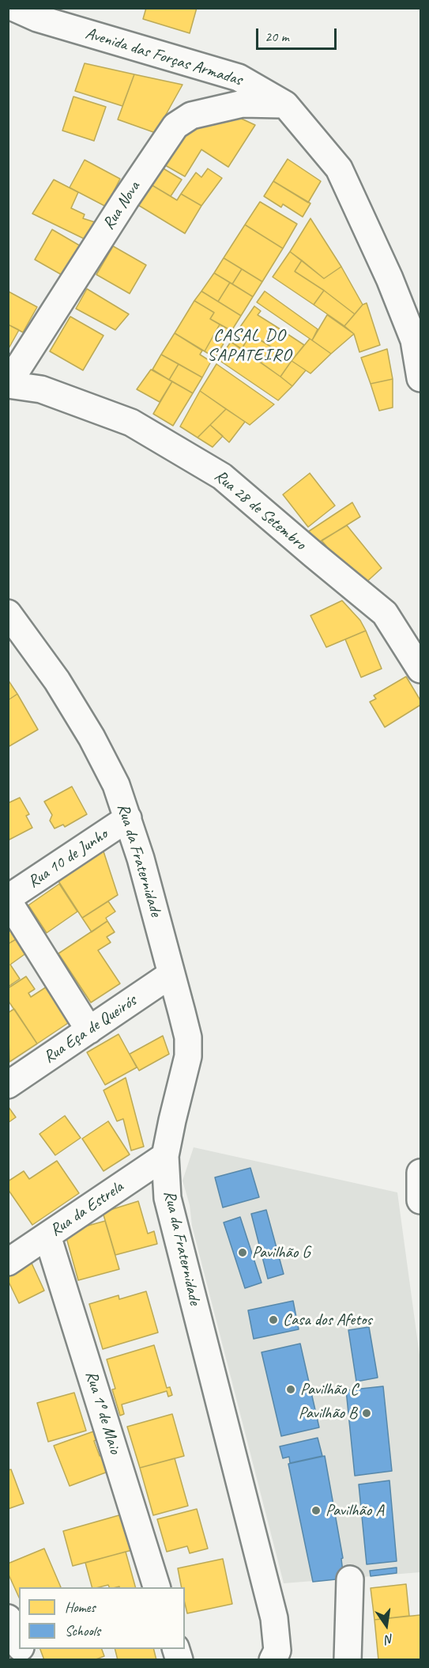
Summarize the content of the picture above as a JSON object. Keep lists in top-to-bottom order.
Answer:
{
  "streets": {
    "street": [
      "Avenida das Forças Armadas",
      "Rua Nova",
      "Rua 28 de Setembro",
      "Rua 10 de Junho",
      "Rua da Fraternidade",
      "Rua Eça de Queirós",
      "Rua da Estrela",
      "Rua 1º de Maio"
    ]
  },
  "crossings": [
    ["Avenida das Forças Armadas", "Rua Nova"],
    ["Rua Nova", "Rua 28 de Setembro"],
    ["Rua 10 de Junho", "Rua da Fraternidade"],
    ["Rua da Fraternidade", "Rua Eça de Queirós"],
    ["Rua da Fraternidade", "Rua da Estrela"],
    ["Rua da Estrela", "Rua 1º de Maio"]
  ],
  "districts": ["CASAL DO SAPATEIRO"],
  "places": [
    "Pavilhão G",
    "Casa dos Afetos",
    "Pavilhão C",
    "Pavilhão B",
    "Pavilhão A"
  ],
  "legend": ["Homes", "Schools"],
  "scale_bar": "20 m",
  "north": "bottom"
}
